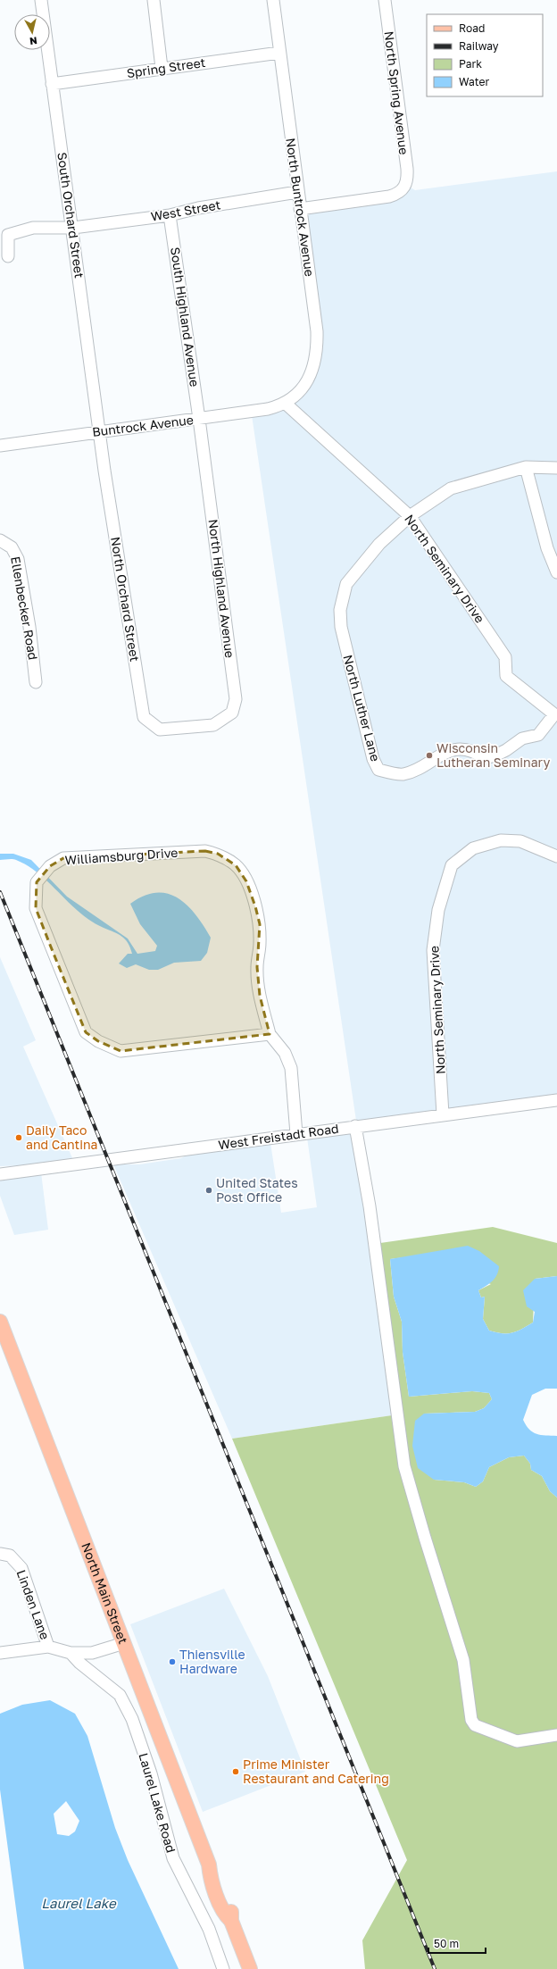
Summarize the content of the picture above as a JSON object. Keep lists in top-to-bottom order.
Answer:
{
  "streets": {
    "main road": ["North Main Street"],
    "street": [
      "Spring Street",
      "North Spring Avenue",
      "North Buntrock Avenue",
      "West Street",
      "South Orchard Street",
      "South Highland Avenue",
      "Buntrock Avenue",
      "North Seminary Drive",
      "North Highland Avenue",
      "North Orchard Street",
      "Ellenbecker Road",
      "North Luther Lane",
      "Williamsburg Drive",
      "West Freistadt Road",
      "Linden Lane",
      "Laurel Lake Road"
    ]
  },
  "crossings": [
    ["Spring Street", "North Buntrock Avenue"],
    ["Spring Street", "South Orchard Street"],
    ["North Spring Avenue", "North Buntrock Avenue"],
    ["North Buntrock Avenue", "West Street"],
    ["North Buntrock Avenue", "Buntrock Avenue"],
    ["North Buntrock Avenue", "North Seminary Drive"],
    ["West Street", "South Orchard Street"],
    ["West Street", "South Highland Avenue"],
    ["South Orchard Street", "Buntrock Avenue"],
    ["South Orchard Street", "North Orchard Street"],
    ["South Highland Avenue", "Buntrock Avenue"],
    ["South Highland Avenue", "North Highland Avenue"],
    ["Buntrock Avenue", "North Seminary Drive"],
    ["Buntrock Avenue", "North Highland Avenue"],
    ["Buntrock Avenue", "North Orchard Street"],
    ["North Seminary Drive", "North Luther Lane"],
    ["North Seminary Drive", "West Freistadt Road"],
    ["North Highland Avenue", "North Orchard Street"],
    ["Williamsburg Drive", "West Freistadt Road"]
  ],
  "water": ["Laurel Lake"],
  "places": [
    "Wisconsin Lutheran Seminary",
    "Daily Taco and Cantina",
    "United States Post Office",
    "Thiensville Hardware",
    "Prime Minister Restaurant and Catering"
  ],
  "legend": [
    "Road",
    "Railway",
    "Park",
    "Water"
  ],
  "scale_bar": "50 m",
  "north": "bottom"
}
